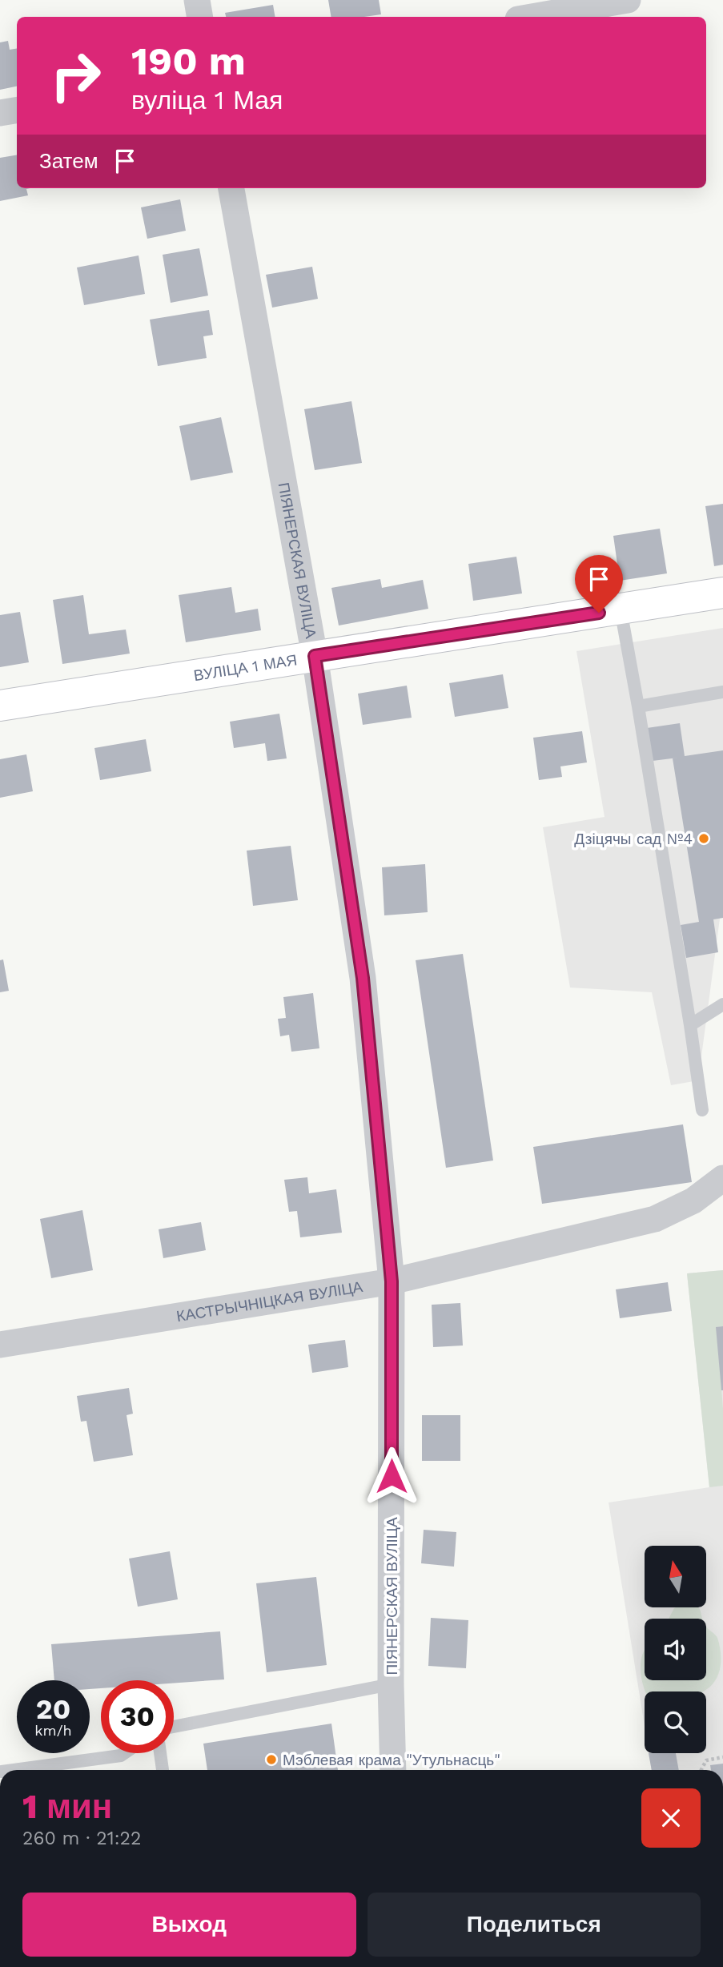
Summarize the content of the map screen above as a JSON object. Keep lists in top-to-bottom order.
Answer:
{
  "streets": {
    "street": ["ПІЯНЕРСКАЯ ВУЛІЦА", "ВУЛІЦА 1 МАЯ", "КАСТРЫЧНІЦКАЯ ВУЛІЦА"]
  },
  "crossings": [
    ["ПІЯНЕРСКАЯ ВУЛІЦА", "ВУЛІЦА 1 МАЯ"],
    ["ПІЯНЕРСКАЯ ВУЛІЦА", "КАСТРЫЧНІЦКАЯ ВУЛІЦА"]
  ],
  "places": ["Дзіцячы сад №4", "Мэблевая крама \"Утульнасць\""],
  "north": "top",
  "page": {
    "turn": ["190 m", "вуліца 1 Мая"],
    "then": "Затем",
    "speed": "20 km/h",
    "limit": "30",
    "heading": ["1 мин", "260 m · 21:22"],
    "buttons": ["Выход", "Поделиться"]
  }
}
